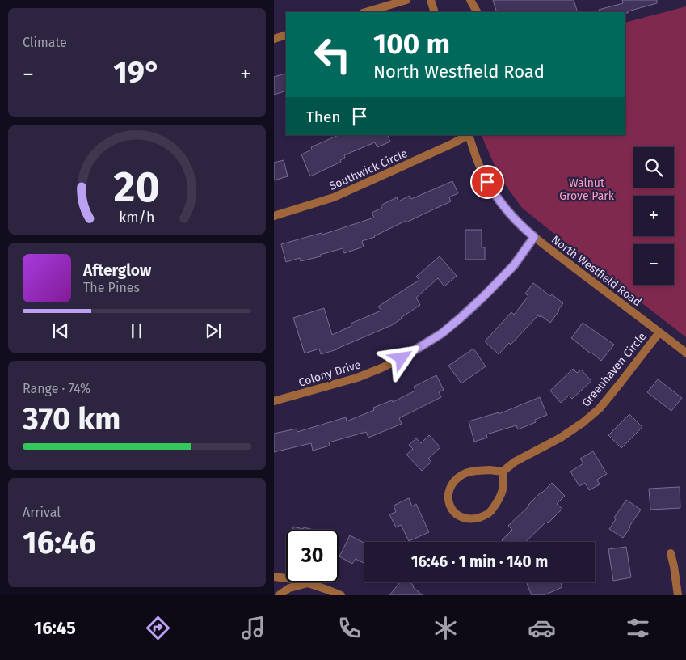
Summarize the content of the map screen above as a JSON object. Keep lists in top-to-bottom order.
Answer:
{
  "streets": {
    "street": [
      "Southwick Circle",
      "North Westfield Road",
      "Greenhaven Circle",
      "Colony Drive"
    ]
  },
  "crossings": [
    ["Southwick Circle", "North Westfield Road"],
    ["North Westfield Road", "Greenhaven Circle"],
    ["North Westfield Road", "Colony Drive"]
  ],
  "parks": ["Walnut Grove Park"],
  "page": {
    "tile": [
      "Climate",
      ["Range · 74%", "370 km"],
      ["Arrival", "16:46"]
    ],
    "turn": ["100 m", "North Westfield Road"],
    "heat": ["−", "19°", "+"],
    "then": "Then",
    "map_buttons": ["+", "−"],
    "song": ["Afterglow", "The Pines"],
    "limit": "30",
    "trip": "16:46 · 1 min · 140 m",
    "tabs": "16:45",
    "gauge": ["20", "km/h"]
  }
}
